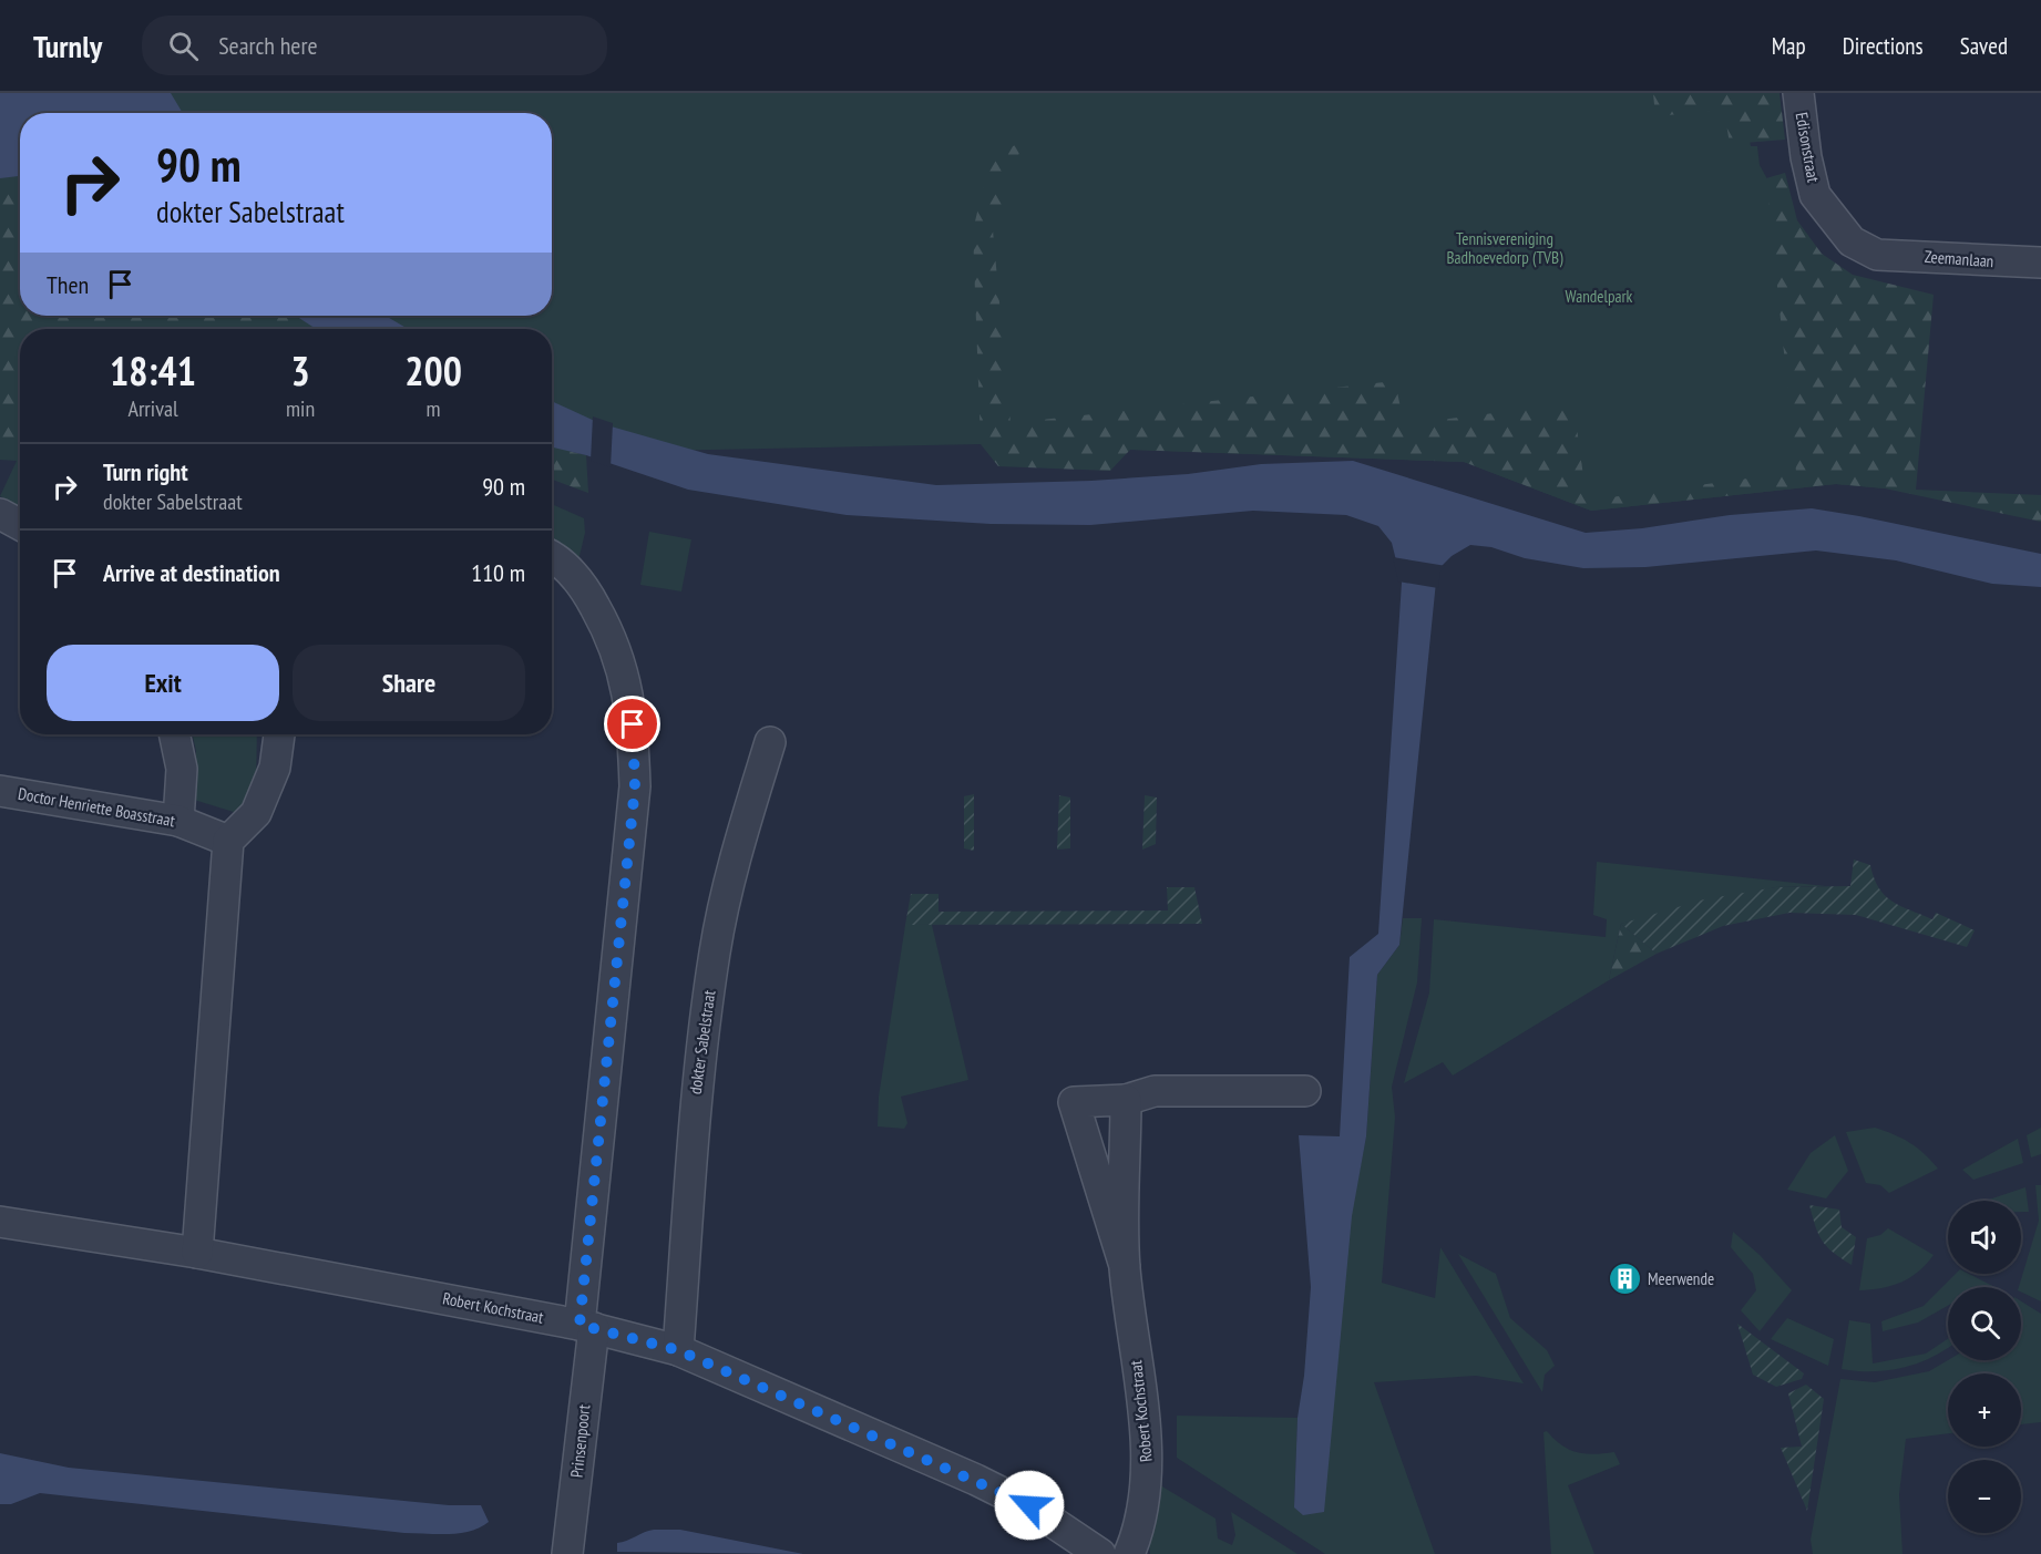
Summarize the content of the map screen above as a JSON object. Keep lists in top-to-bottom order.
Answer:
{
  "streets": {
    "street": [
      "Edisonstraat",
      "Zeemanlaan",
      "Doctor Henriette Boasstraat",
      "dokter Sabelstraat",
      "Robert Kochstraat",
      "Prinsenpoort"
    ]
  },
  "crossings": [
    ["Edisonstraat", "Zeemanlaan"],
    ["dokter Sabelstraat", "Robert Kochstraat"],
    ["Robert Kochstraat", "Prinsenpoort"]
  ],
  "parks": ["Tennisvereniging Badhoevedorp (TVB)", "Wandelpark"],
  "places": {
    "building": ["Meerwende"]
  },
  "page": {
    "header": "Turnly",
    "search": "Search here",
    "nav": ["Map", "Directions", "Saved"],
    "turn": ["90 m", "dokter Sabelstraat"],
    "then": "Then",
    "eta": [
      "18:41",
      "Arrival",
      "3",
      "min",
      "200",
      "m"
    ],
    "list": [
      {
        "name": "Turn right",
        "note": "dokter Sabelstraat",
        "value": "90 m"
      },
      {
        "name": "Arrive at destination",
        "value": "110 m"
      }
    ],
    "buttons": ["Exit", "Share"],
    "map_buttons": ["+", "−"]
  }
}
